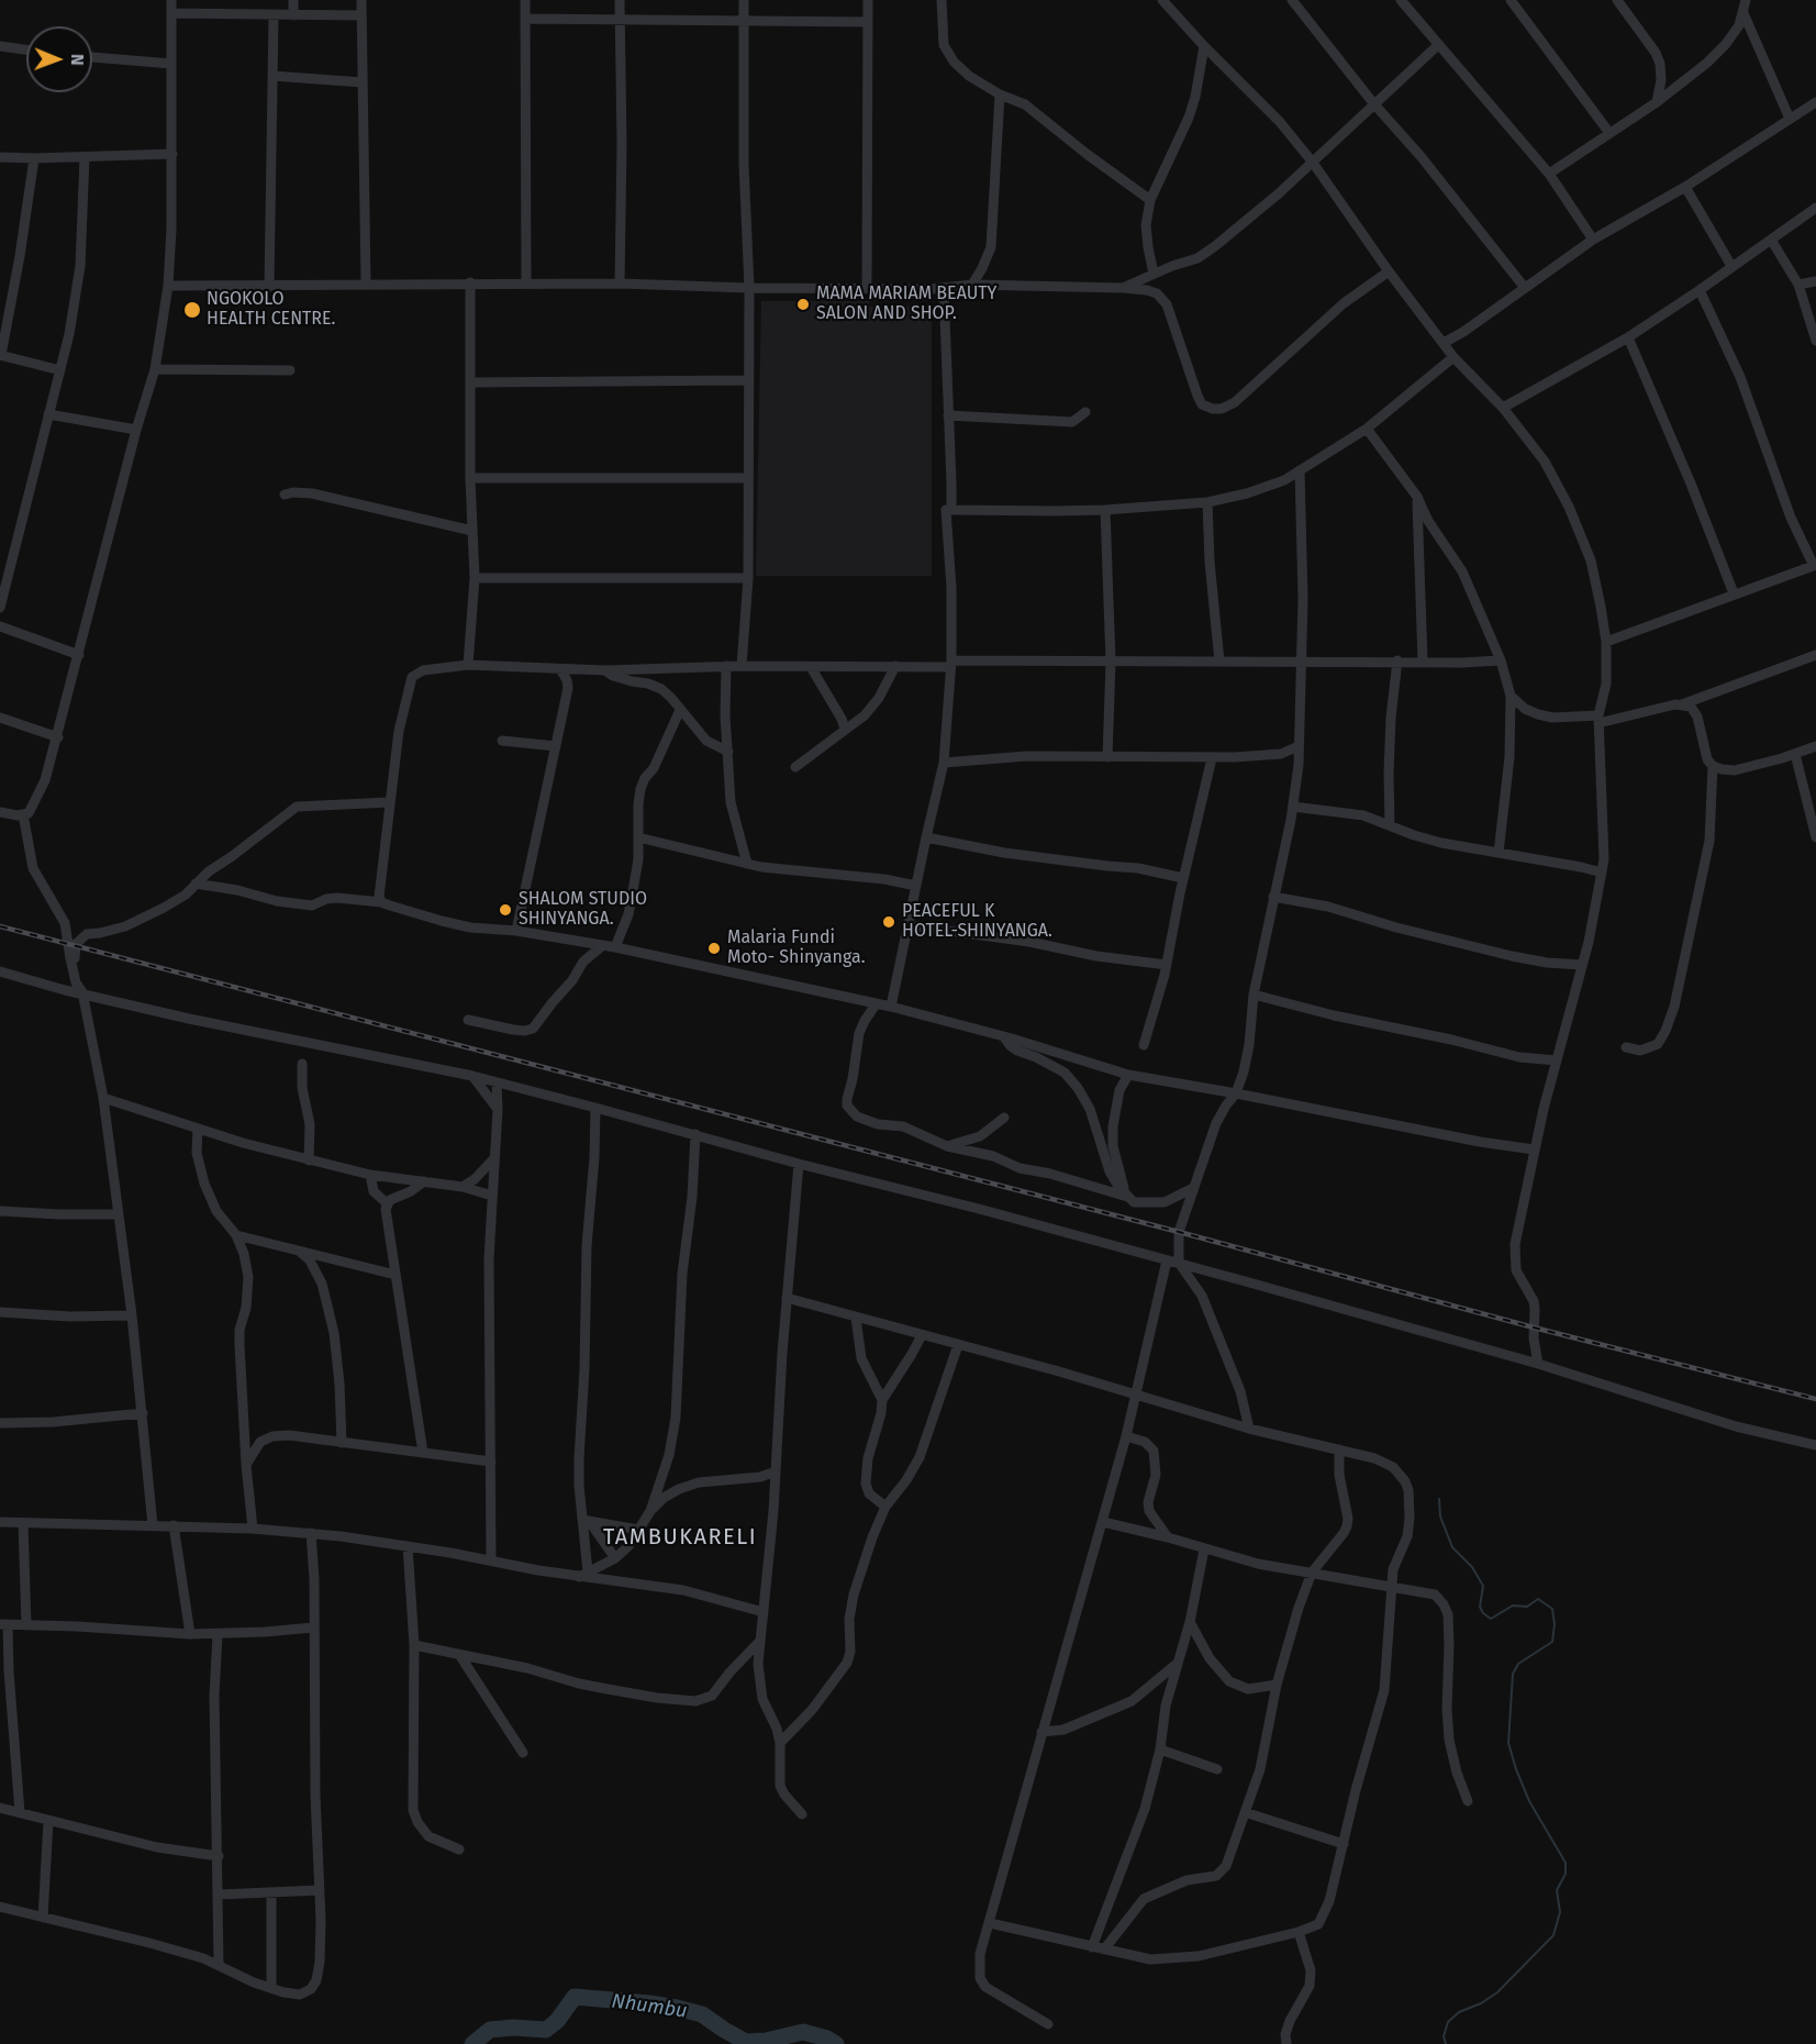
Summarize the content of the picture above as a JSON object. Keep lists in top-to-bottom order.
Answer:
{
  "districts": ["TAMBUKARELI"],
  "water": ["Nhumbu"],
  "places": [
    "MAMA MARIAM BEAUTY SALON AND SHOP.",
    "NGOKOLO HEALTH CENTRE.",
    "SHALOM STUDIO SHINYANGA.",
    "PEACEFUL K HOTEL-SHINYANGA.",
    "Malaria Fundi Moto- Shinyanga."
  ],
  "north": "right"
}
